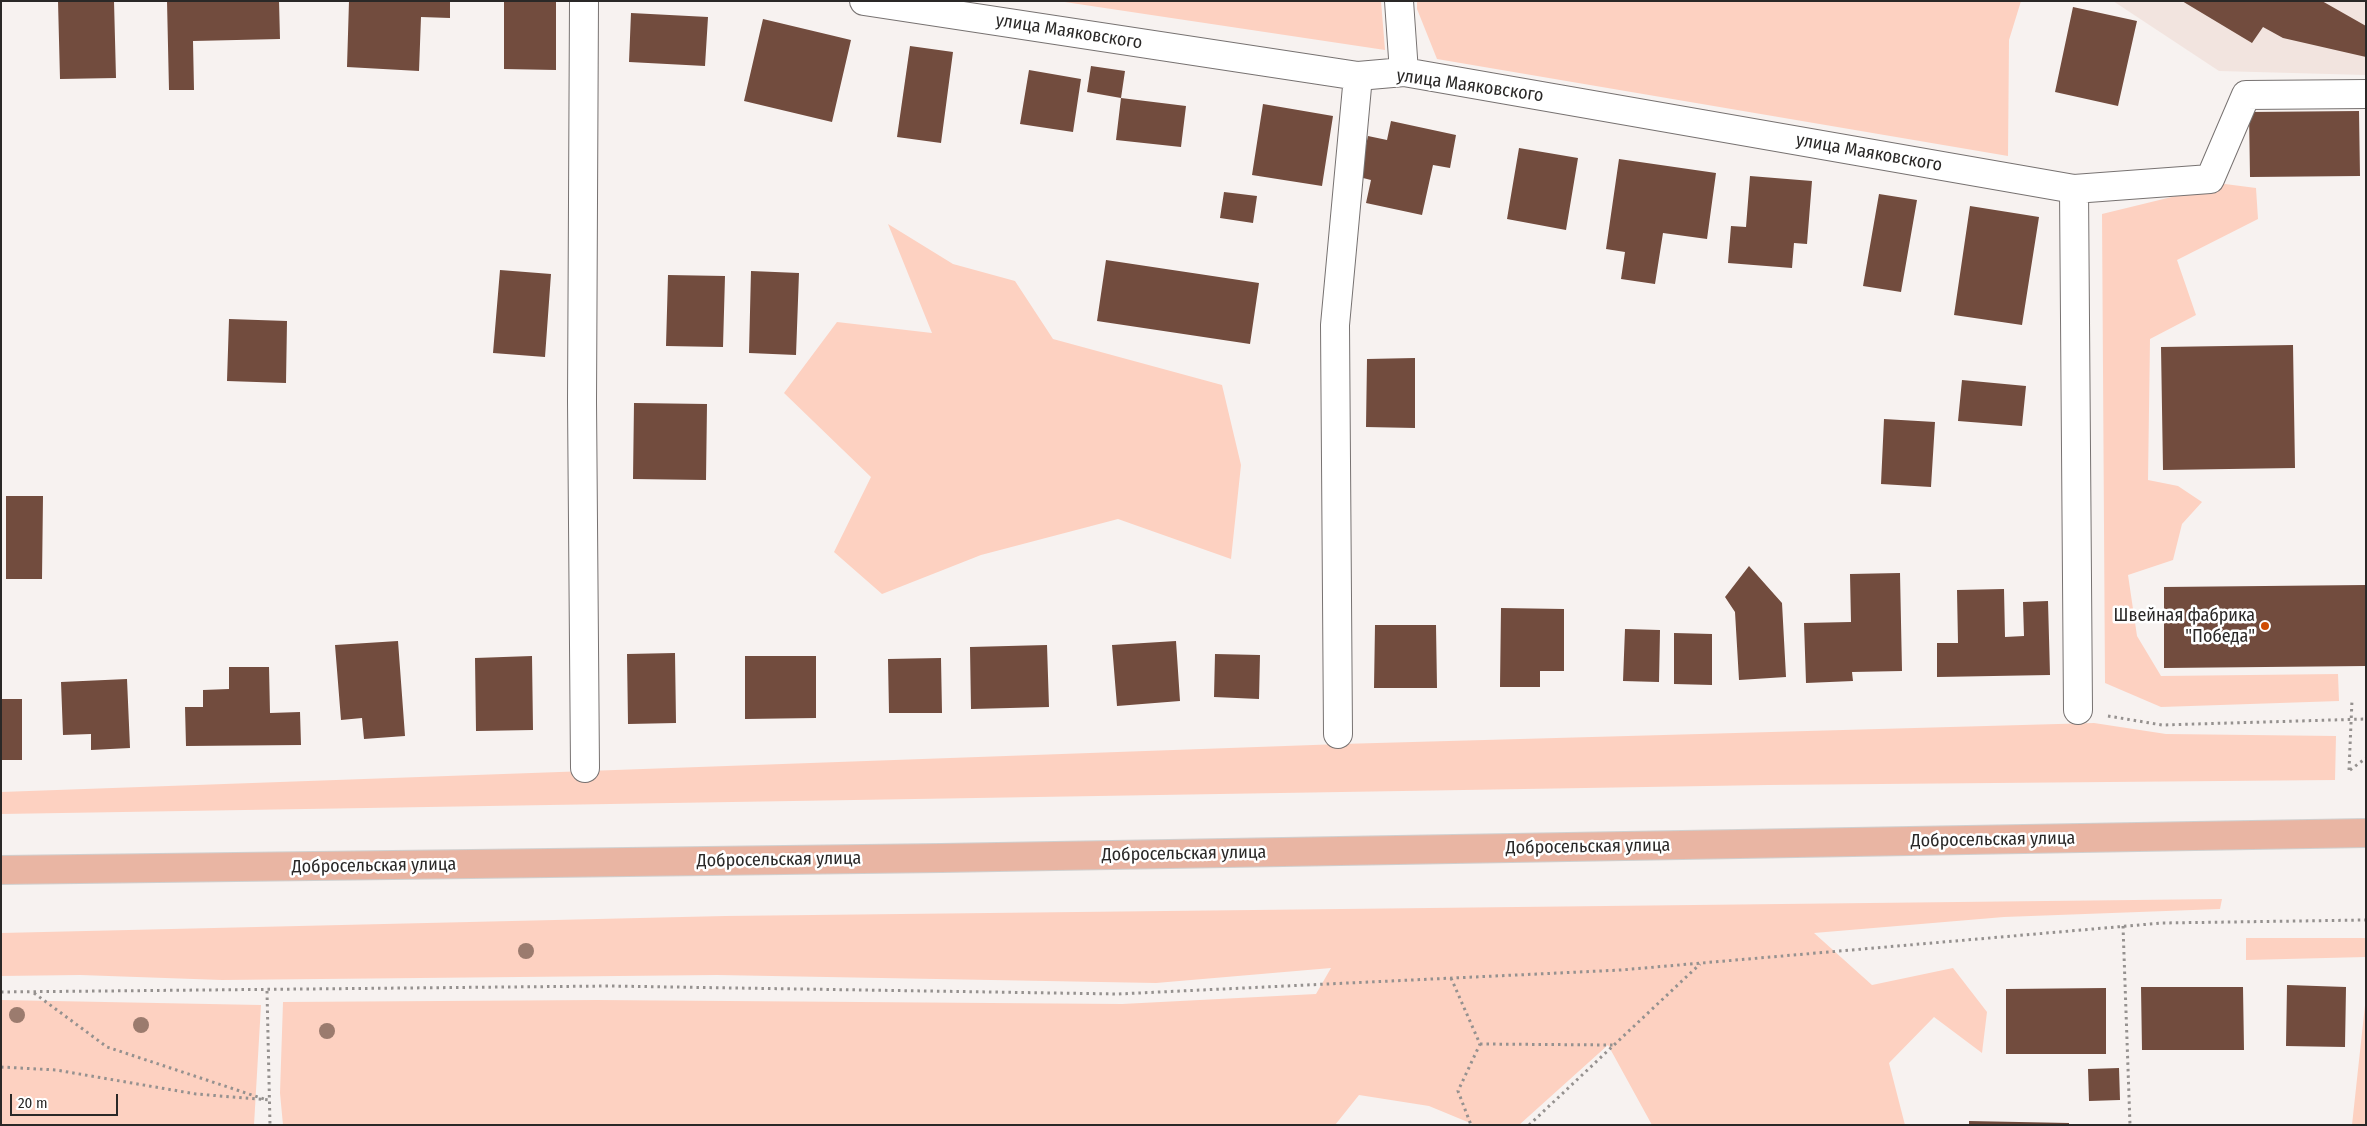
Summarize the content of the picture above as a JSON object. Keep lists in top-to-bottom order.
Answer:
{
  "streets": {
    "main road": ["Добросельская улица"],
    "street": ["улица Маяковского"]
  },
  "places": ["Швейная фабрика \"Победа\""],
  "scale_bar": "20 m"
}
